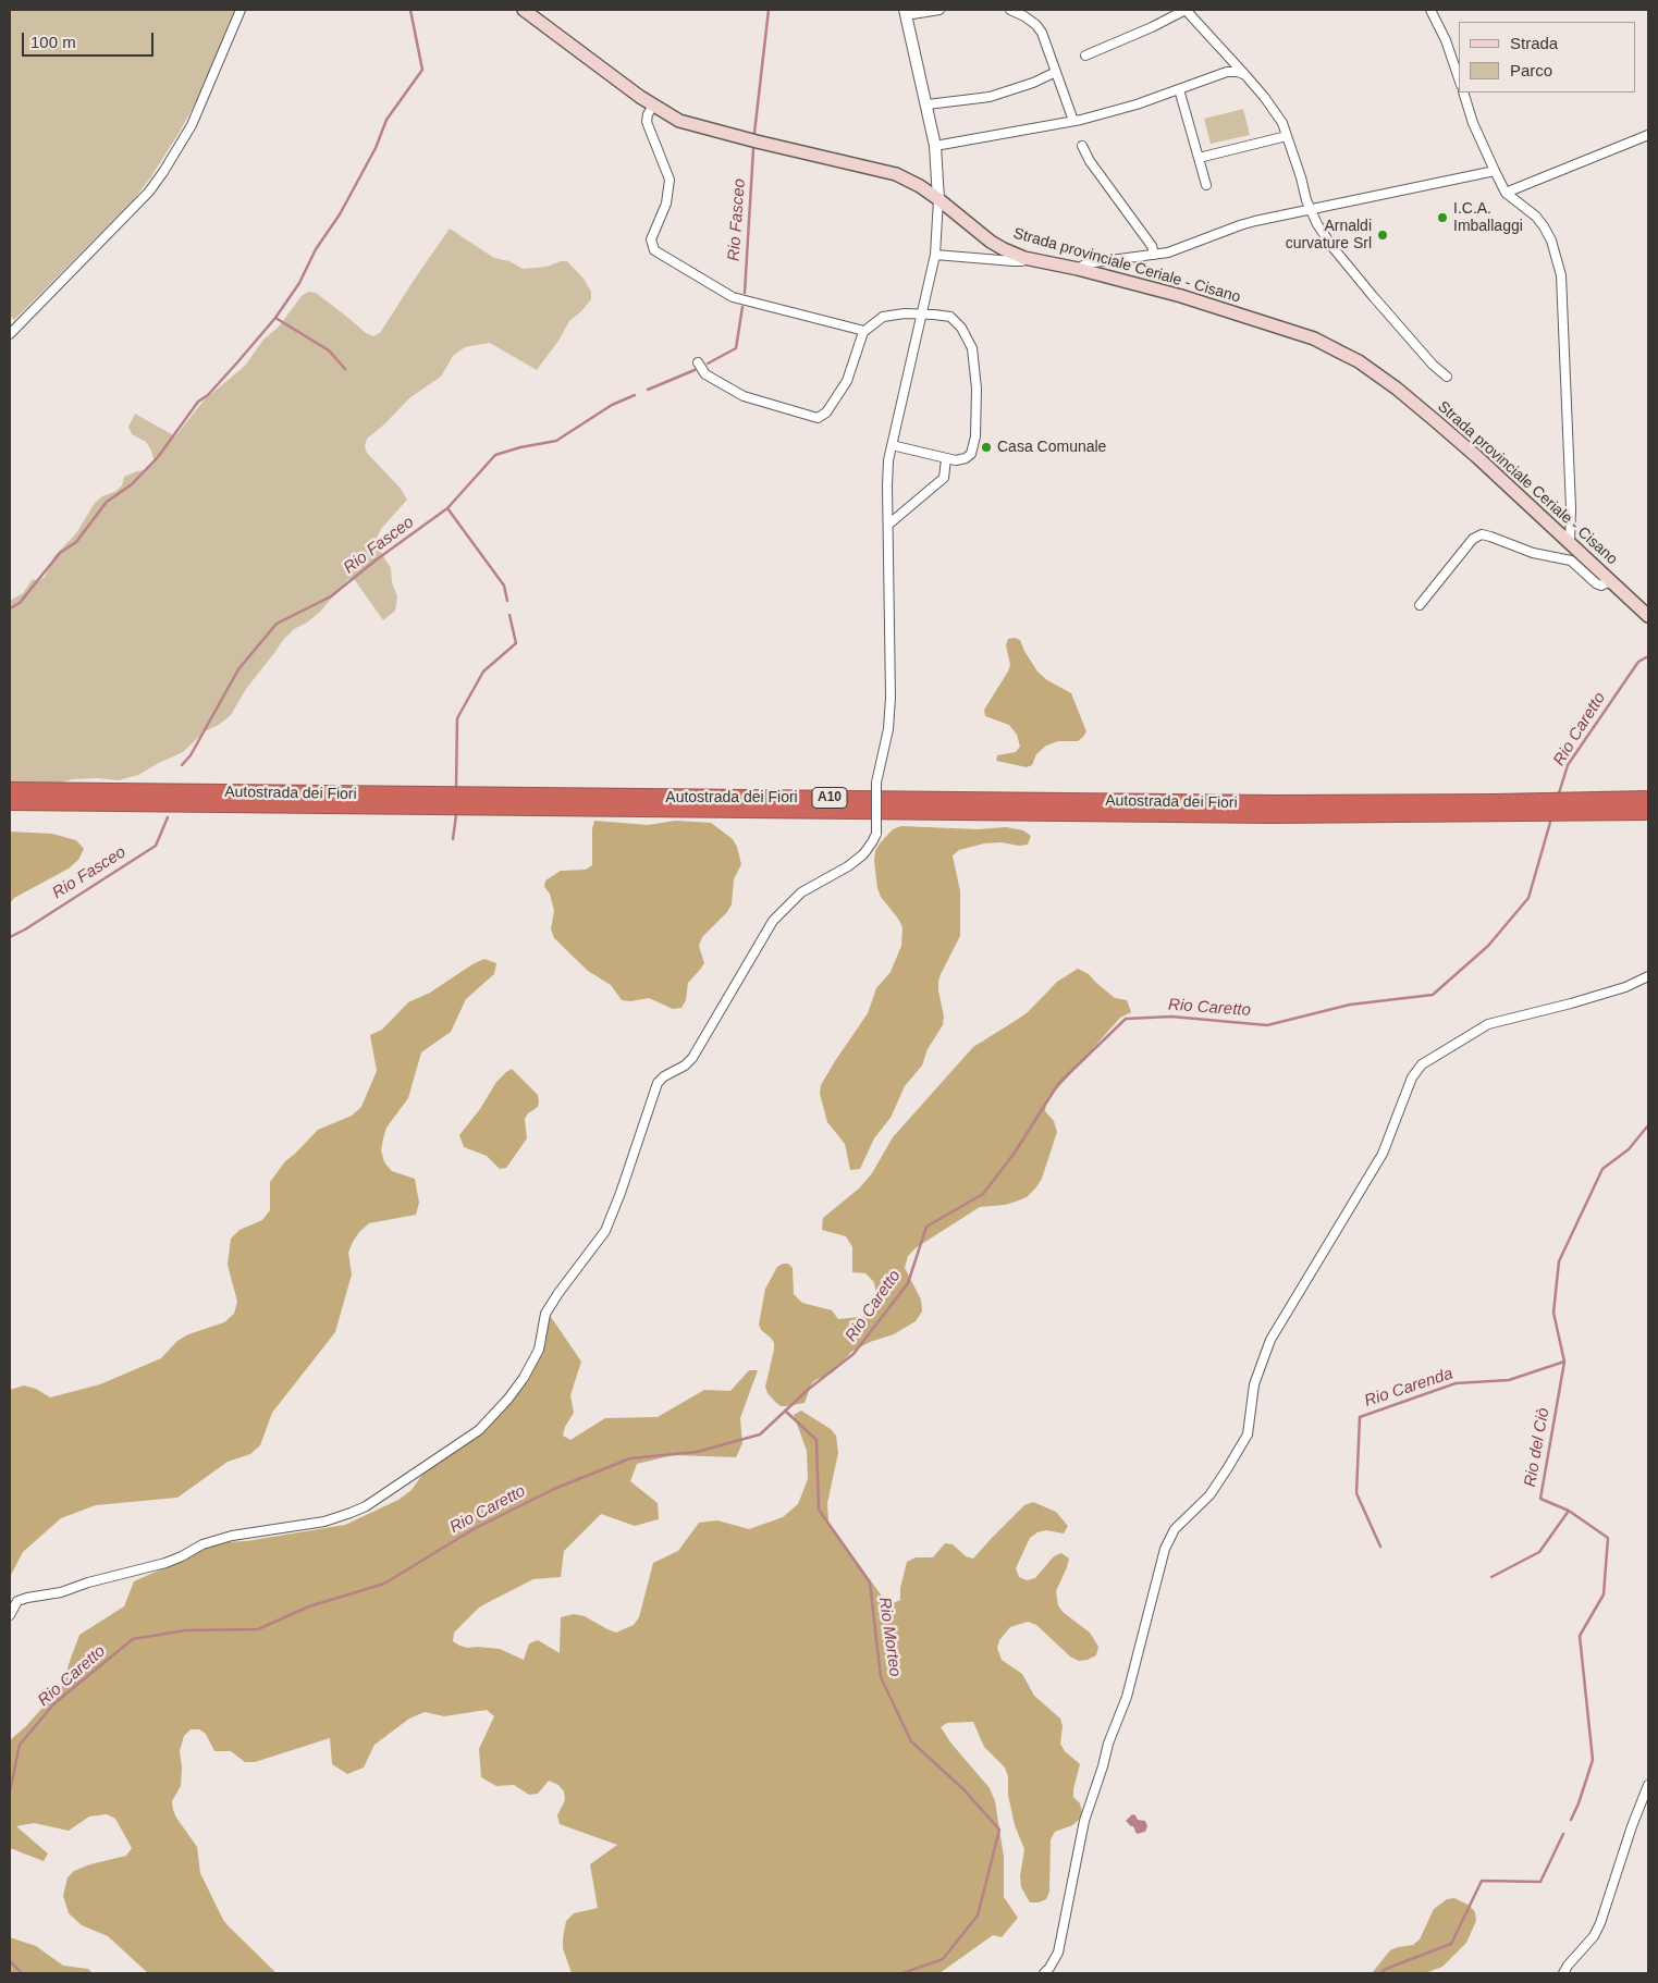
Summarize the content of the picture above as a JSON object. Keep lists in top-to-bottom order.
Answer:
{
  "streets": {
    "highway": ["Autostrada dei Fiori", "A10"],
    "main road": ["Strada provinciale Ceriale - Cisano"]
  },
  "water": [
    "Rio Fasceo",
    "Rio Caretto",
    "Rio Carenda",
    "Rio del Ciò",
    "Rio Morteo"
  ],
  "places": ["I.C.A. Imballaggi", "Arnaldi curvature Srl", "Casa Comunale"],
  "legend": ["Strada", "Parco"],
  "scale_bar": "100 m"
}
